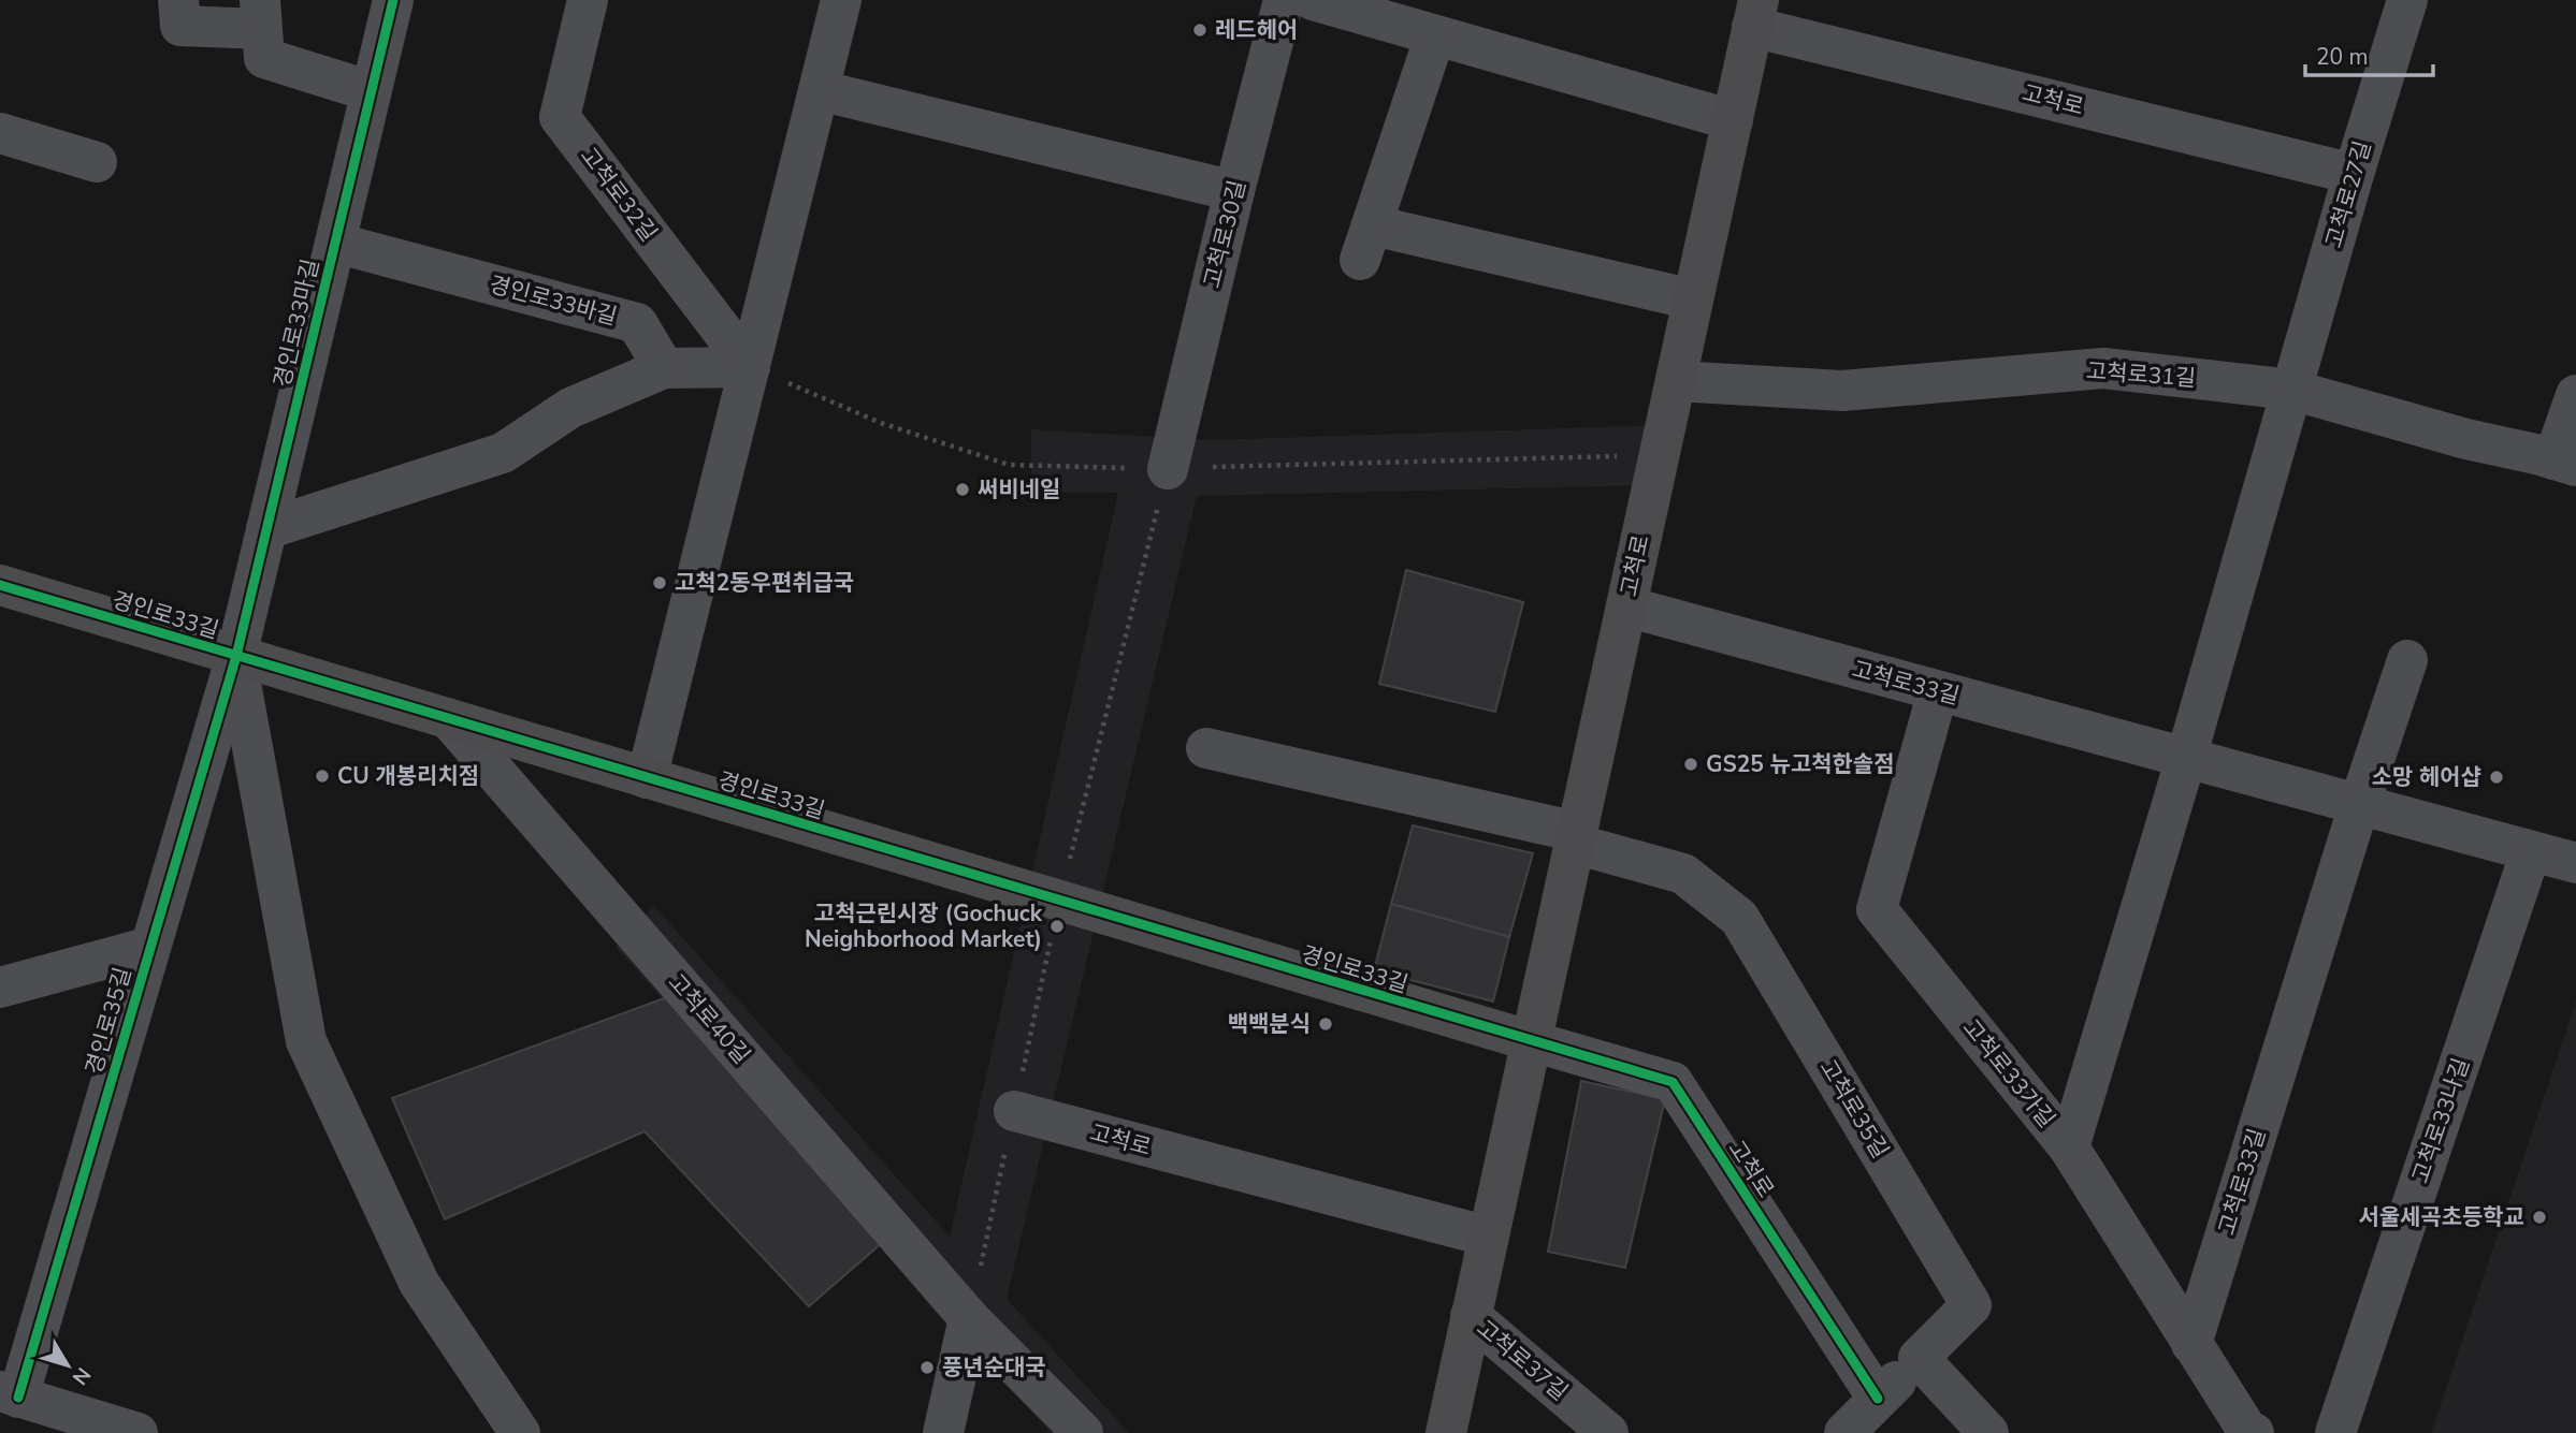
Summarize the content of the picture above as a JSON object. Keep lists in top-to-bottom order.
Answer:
{
  "streets": {
    "street": [
      "고척로",
      "고척로32길",
      "고척로27길",
      "고척로30길",
      "경인로33바길",
      "경인로33마길",
      "고척로31길",
      "경인로33길",
      "고척로33길",
      "고척로40길",
      "경인로35길",
      "고척로33가길",
      "고척로35길",
      "고척로33나길",
      "고척로37길"
    ]
  },
  "crossings": [
    ["고척로", "고척로27길"],
    ["고척로", "고척로31길"],
    ["고척로", "경인로33길"],
    ["고척로", "고척로33길"],
    ["고척로", "고척로35길"],
    ["고척로", "고척로37길"],
    ["고척로27길", "고척로31길"],
    ["경인로33바길", "경인로33마길"],
    ["경인로33마길", "경인로33길"],
    ["경인로33마길", "경인로35길"],
    ["경인로33길", "고척로40길"],
    ["경인로33길", "경인로35길"],
    ["고척로33길", "고척로33가길"],
    ["고척로33길", "고척로33나길"]
  ],
  "places": [
    "레드헤어",
    "써비네일",
    "고척2동우편취급국",
    "GS25 뉴고척한솔점",
    "CU 개봉리치점",
    "소망 헤어샵",
    "고척근린시장 (Gochuck Neighborhood Market)",
    "백백분식",
    "서울세곡초등학교",
    "풍년순대국"
  ],
  "scale_bar": "20 m",
  "north": "bottom right"
}
